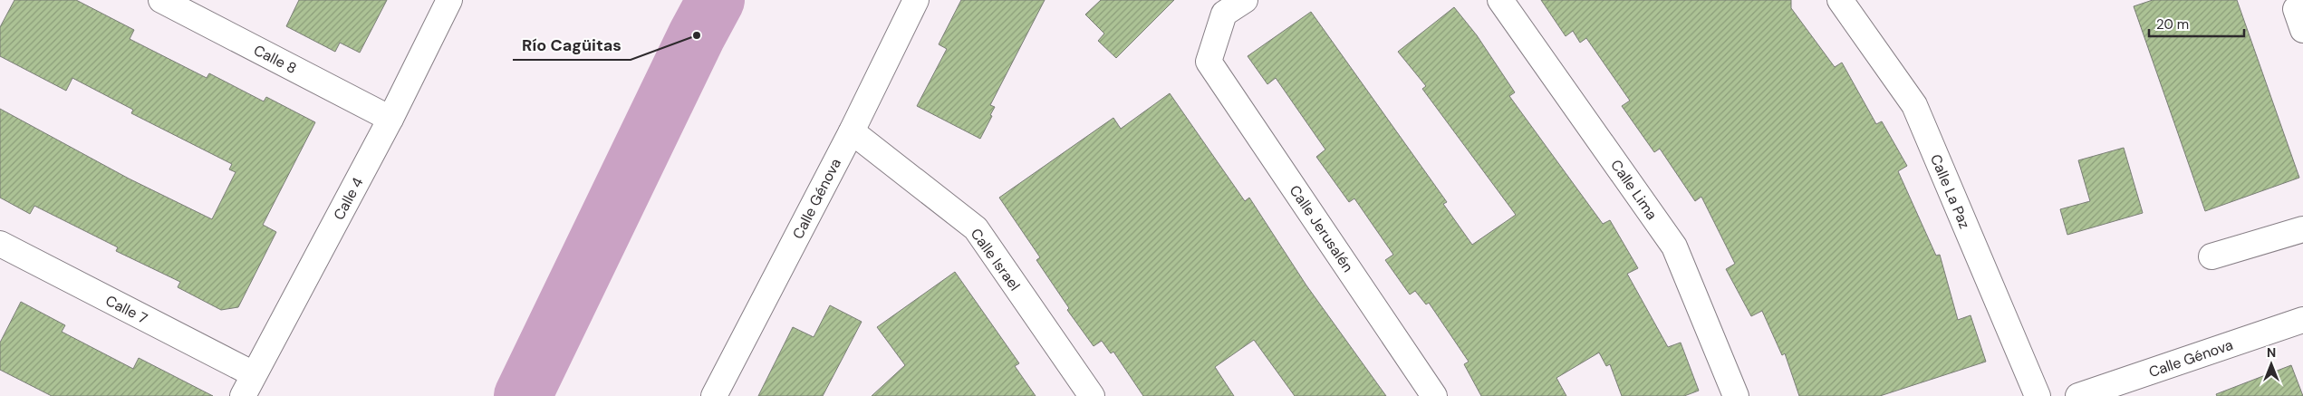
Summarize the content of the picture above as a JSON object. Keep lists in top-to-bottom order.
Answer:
{
  "streets": {
    "street": [
      "Calle 8",
      "Calle Lima",
      "Calle La Paz",
      "Calle 4",
      "Calle Génova",
      "Calle Jerusalén",
      "Calle Israel",
      "Calle 7"
    ]
  },
  "crossings": [
    ["Calle 8", "Calle 4"],
    ["Calle 4", "Calle 7"],
    ["Calle Génova", "Calle Israel"]
  ],
  "places": ["Río Cagüitas"],
  "scale_bar": "20 m",
  "north": "top"
}
